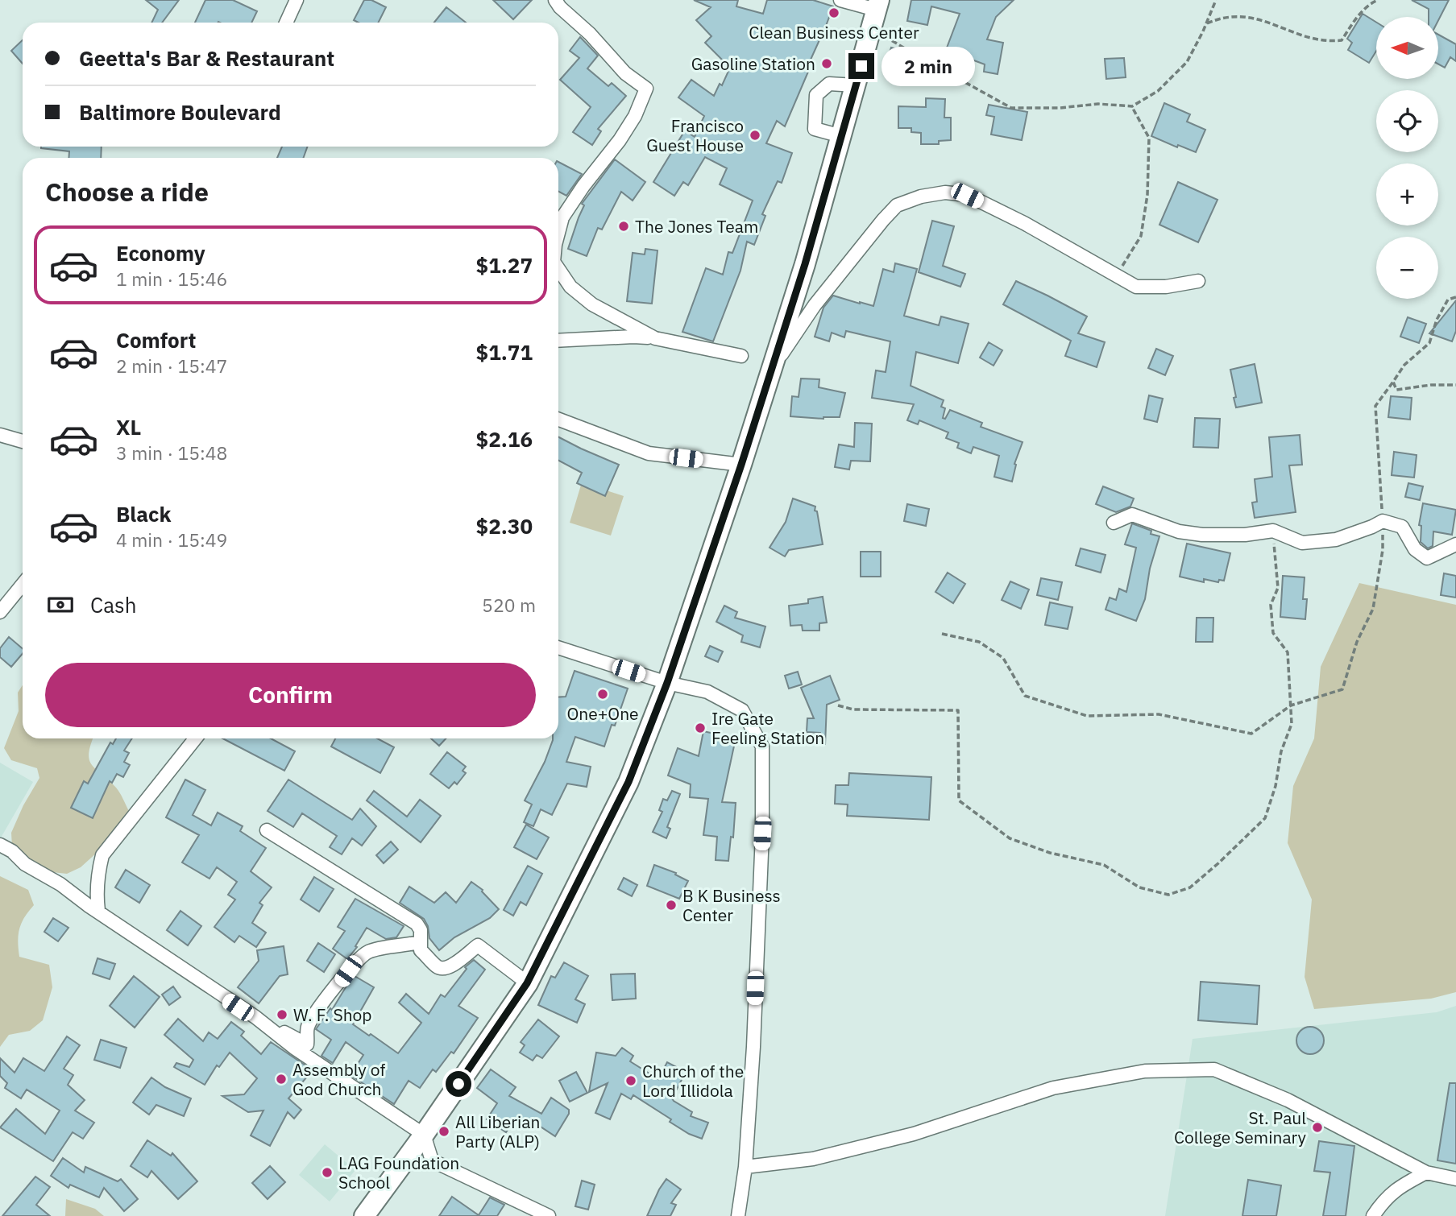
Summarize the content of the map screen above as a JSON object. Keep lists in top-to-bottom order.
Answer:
{
  "places": [
    "Clean Business Center",
    "Gasoline Station",
    "Francisco Guest House",
    "The Jones Team",
    "One+One",
    "Ire Gate Feeling Station",
    "B K Business Center",
    "W. F. Shop",
    "Assembly of God Church",
    "Church of the Lord Illidola",
    "St. Paul College Seminary",
    "All Liberian Party (ALP)",
    "LAG Foundation School"
  ],
  "north": "left",
  "page": {
    "map_buttons": ["+", "−"],
    "banner": ["Geetta's Bar & Restaurant", "Baltimore Boulevard"],
    "bubble": "2 min",
    "heading": "Choose a ride",
    "list": [
      {
        "name": "Economy",
        "note": "1 min · 15:46",
        "value": "$1.27"
      },
      {
        "name": "Comfort",
        "note": "2 min · 15:47",
        "value": "$1.71"
      },
      {
        "name": "XL",
        "note": "3 min · 15:48",
        "value": "$2.16"
      },
      {
        "name": "Black",
        "note": "4 min · 15:49",
        "value": "$2.30"
      }
    ],
    "pay": ["Cash", "520 m"],
    "buttons": "Confirm"
  }
}
